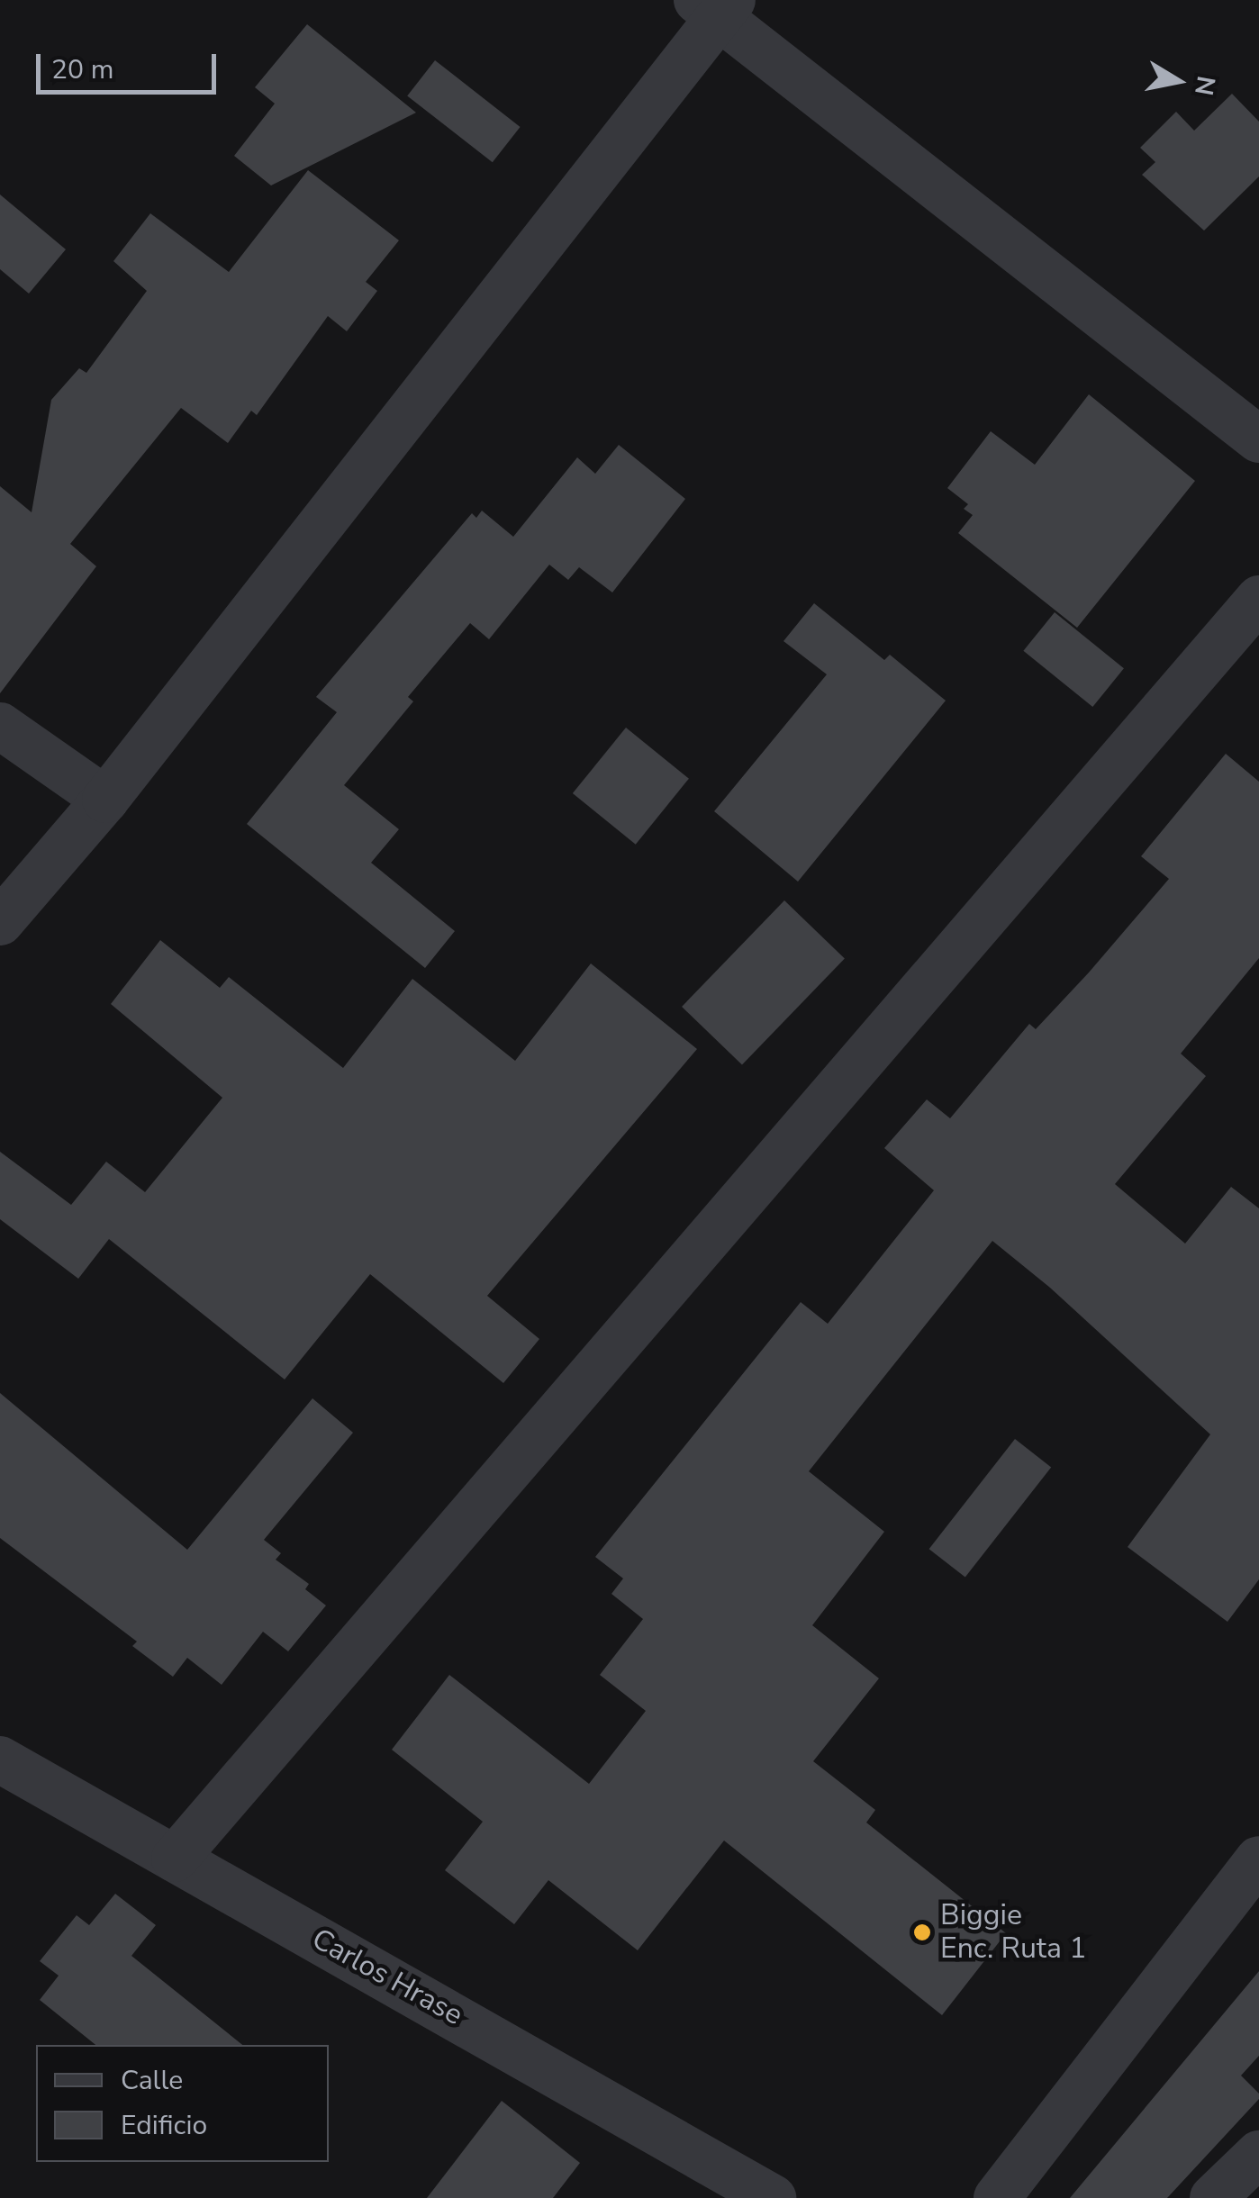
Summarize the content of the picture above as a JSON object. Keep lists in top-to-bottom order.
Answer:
{
  "streets": {
    "street": ["Carlos Hrase"]
  },
  "places": ["Biggie Enc. Ruta 1"],
  "legend": ["Calle", "Edificio"],
  "scale_bar": "20 m",
  "north": "right"
}
